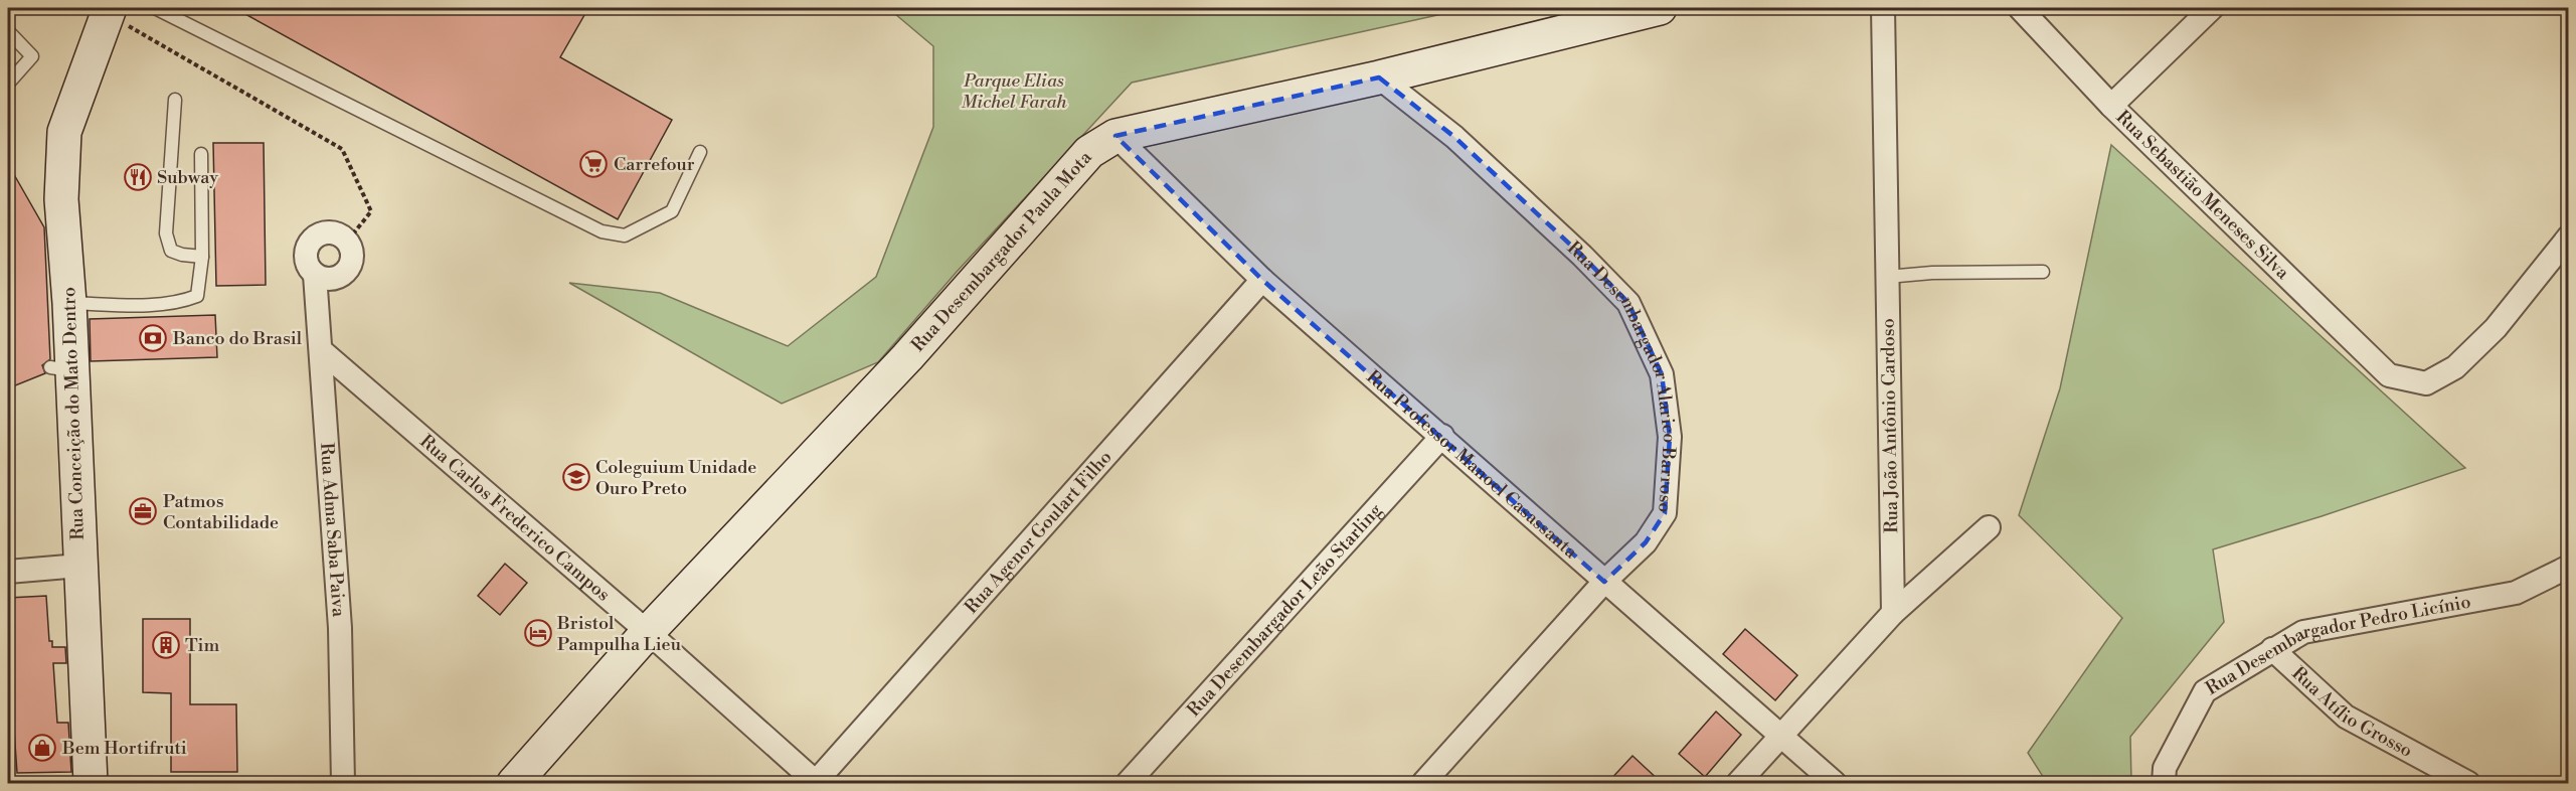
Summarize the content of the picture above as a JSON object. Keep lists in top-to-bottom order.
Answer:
{
  "streets": {
    "street": [
      "Rua Sebastião Meneses Silva",
      "Rua Desembargador Paula Mota",
      "Rua Desembargador Alarico Barroso",
      "Rua Conceição do Mato Dentro",
      "Rua João Antônio Cardoso",
      "Rua Professor Manoel Casassanta",
      "Rua Carlos Frederico Campos",
      "Rua Adma Saba Paiva",
      "Rua Agenor Goulart Filho",
      "Rua Desembargador Leão Starling",
      "Rua Desembargador Pedro Licínio",
      "Rua Atílio Grosso"
    ]
  },
  "crossings": [
    ["Rua Desembargador Paula Mota", "Rua Desembargador Alarico Barroso"],
    ["Rua Desembargador Paula Mota", "Rua Professor Manoel Casassanta"],
    ["Rua Desembargador Paula Mota", "Rua Carlos Frederico Campos"],
    ["Rua Desembargador Alarico Barroso", "Rua Professor Manoel Casassanta"],
    ["Rua Professor Manoel Casassanta", "Rua Agenor Goulart Filho"],
    ["Rua Professor Manoel Casassanta", "Rua Desembargador Leão Starling"],
    ["Rua Carlos Frederico Campos", "Rua Adma Saba Paiva"],
    ["Rua Carlos Frederico Campos", "Rua Agenor Goulart Filho"],
    ["Rua Desembargador Pedro Licínio", "Rua Atílio Grosso"]
  ],
  "parks": ["Parque Elias Michel Farah"],
  "places": {
    "supermarket": ["Carrefour"],
    "restaurant": ["Subway"],
    "bank": ["Banco do Brasil"],
    "school or university": ["Coleguium Unidade Ouro Preto"],
    "office": ["Patmos Contabilidade"],
    "hotel": ["Bristol Pampulha Lieu"],
    "building": ["Tim"],
    "shop": ["Bem Hortifruti"]
  }
}
